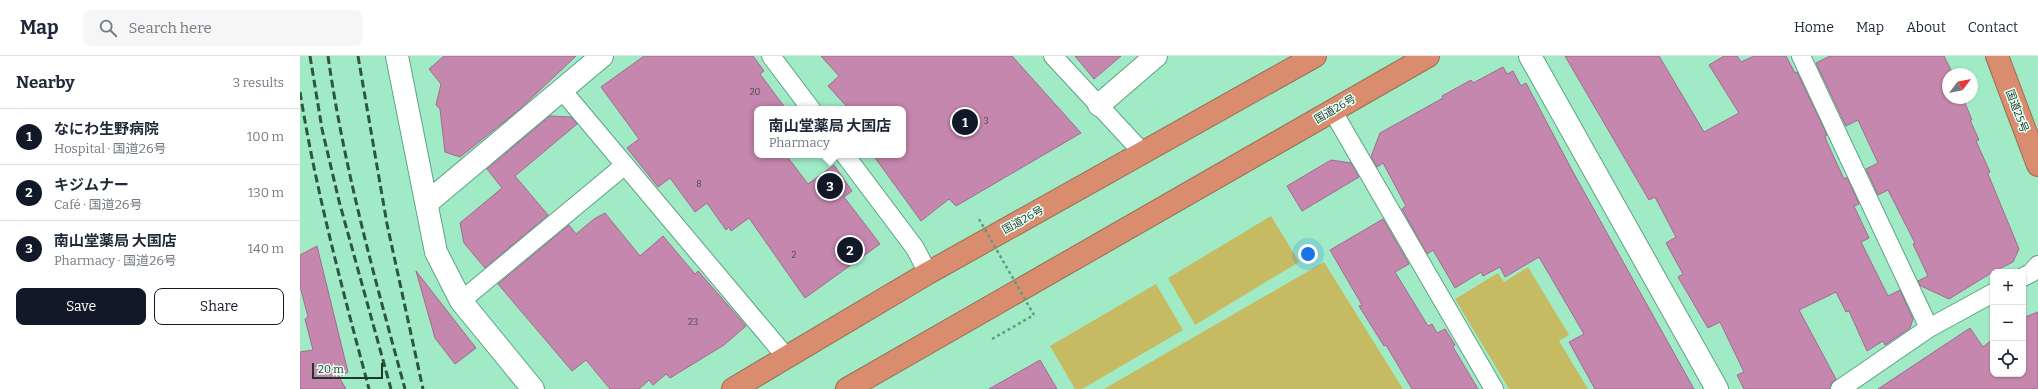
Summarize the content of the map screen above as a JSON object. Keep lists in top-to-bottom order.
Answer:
{
  "streets": {
    "highway": ["国道26号", "国道25号"]
  },
  "house_numbers": [
    "20",
    "3",
    "8",
    "2",
    "23"
  ],
  "scale_bar": "20 m",
  "north": "top right",
  "page": {
    "header": "Map",
    "search": "Search here",
    "nav": [
      "Home",
      "Map",
      "About",
      "Contact"
    ],
    "heading": ["Nearby", "3 results"],
    "popup": ["南山堂薬局 大国店", "Pharmacy"],
    "pins": ["1", "3", "2"],
    "list": [
      {
        "mark": "1",
        "name": "なにわ生野病院",
        "note": "Hospital · 国道26号",
        "value": "100 m"
      },
      {
        "mark": "2",
        "name": "キジムナー",
        "note": "Café · 国道26号",
        "value": "130 m"
      },
      {
        "mark": "3",
        "name": "南山堂薬局 大国店",
        "note": "Pharmacy · 国道26号",
        "value": "140 m"
      }
    ],
    "map_buttons": ["+", "−"],
    "buttons": ["Save", "Share"],
    "scale": "20 m"
  }
}
